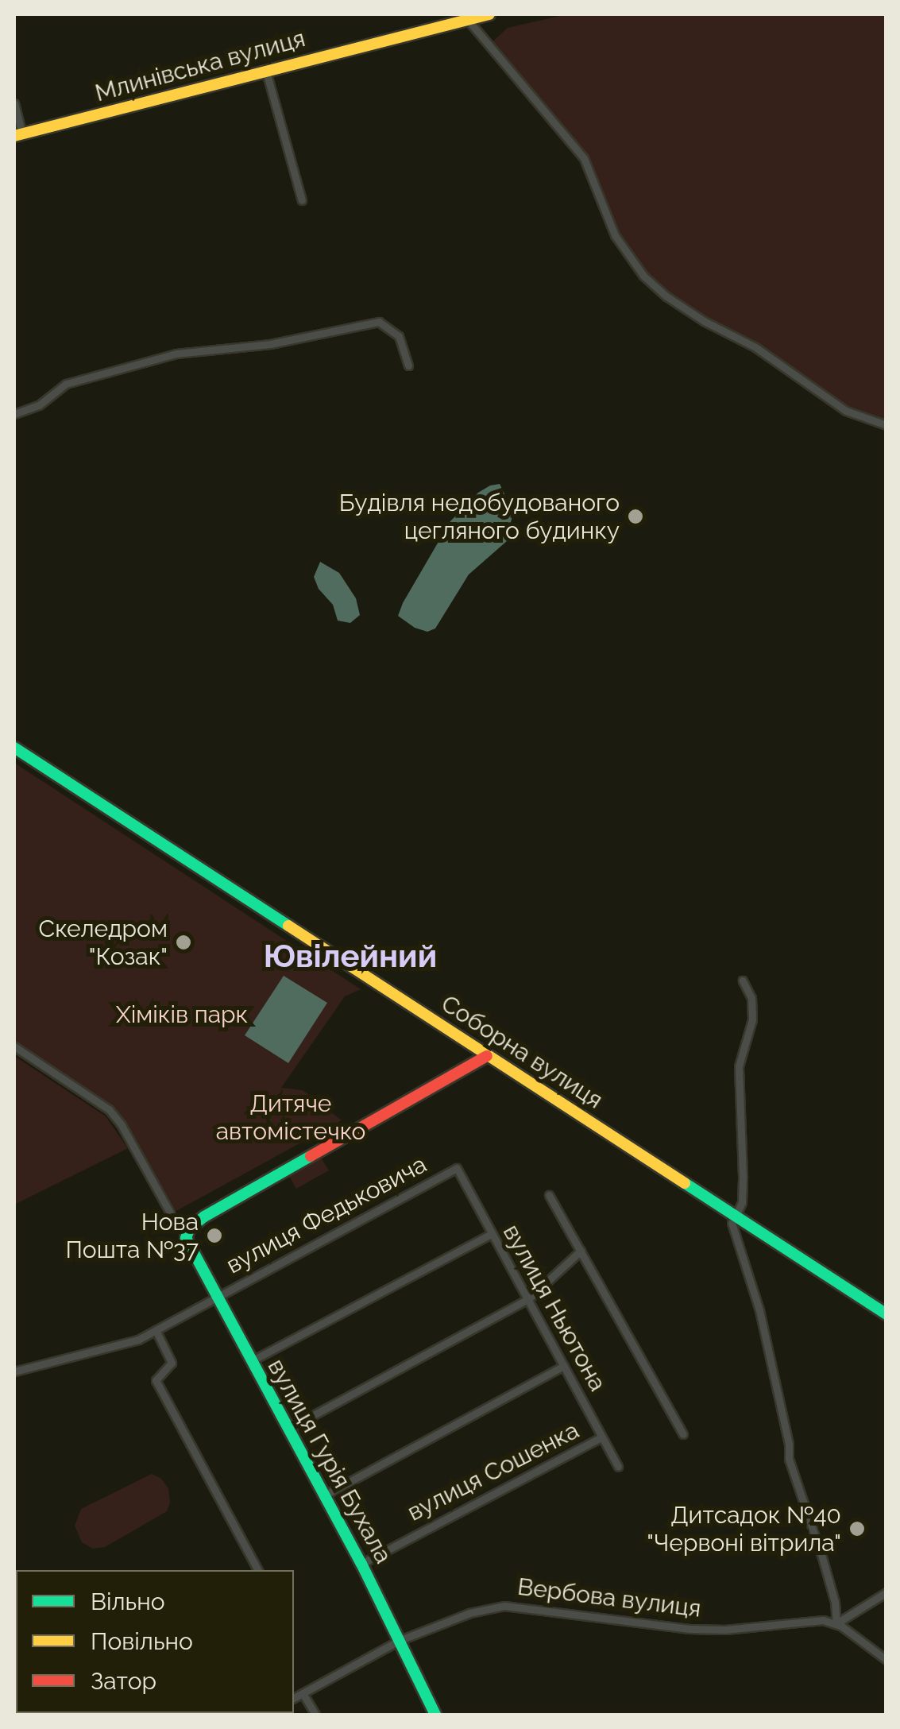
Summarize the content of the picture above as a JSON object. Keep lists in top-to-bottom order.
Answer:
{
  "streets": {
    "main road": ["Млинівська вулиця", "Соборна вулиця", "вулиця Гурія Бухала"],
    "street": [
      "вулиця Федьковича",
      "вулиця Ньютона",
      "вулиця Сошенка",
      "Вербова вулиця"
    ]
  },
  "crossings": [
    ["Соборна вулиця", "вулиця Гурія Бухала"],
    ["вулиця Федьковича", "вулиця Ньютона"],
    ["вулиця Федьковича", "вулиця Гурія Бухала"],
    ["вулиця Ньютона", "вулиця Сошенка"],
    ["вулиця Гурія Бухала", "вулиця Сошенка"],
    ["вулиця Гурія Бухала", "Вербова вулиця"]
  ],
  "districts": ["Ювілейний"],
  "parks": ["Хіміків парк", "Дитяче автомістечко"],
  "places": [
    "Будівля недобудованого цегляного будинку",
    "Скеледром \"Козак\"",
    "Нова Пошта №37",
    "Дитсадок №40 \"Червоні вітрила\""
  ],
  "legend": ["Вільно", "Повільно", "Затор"]
}
